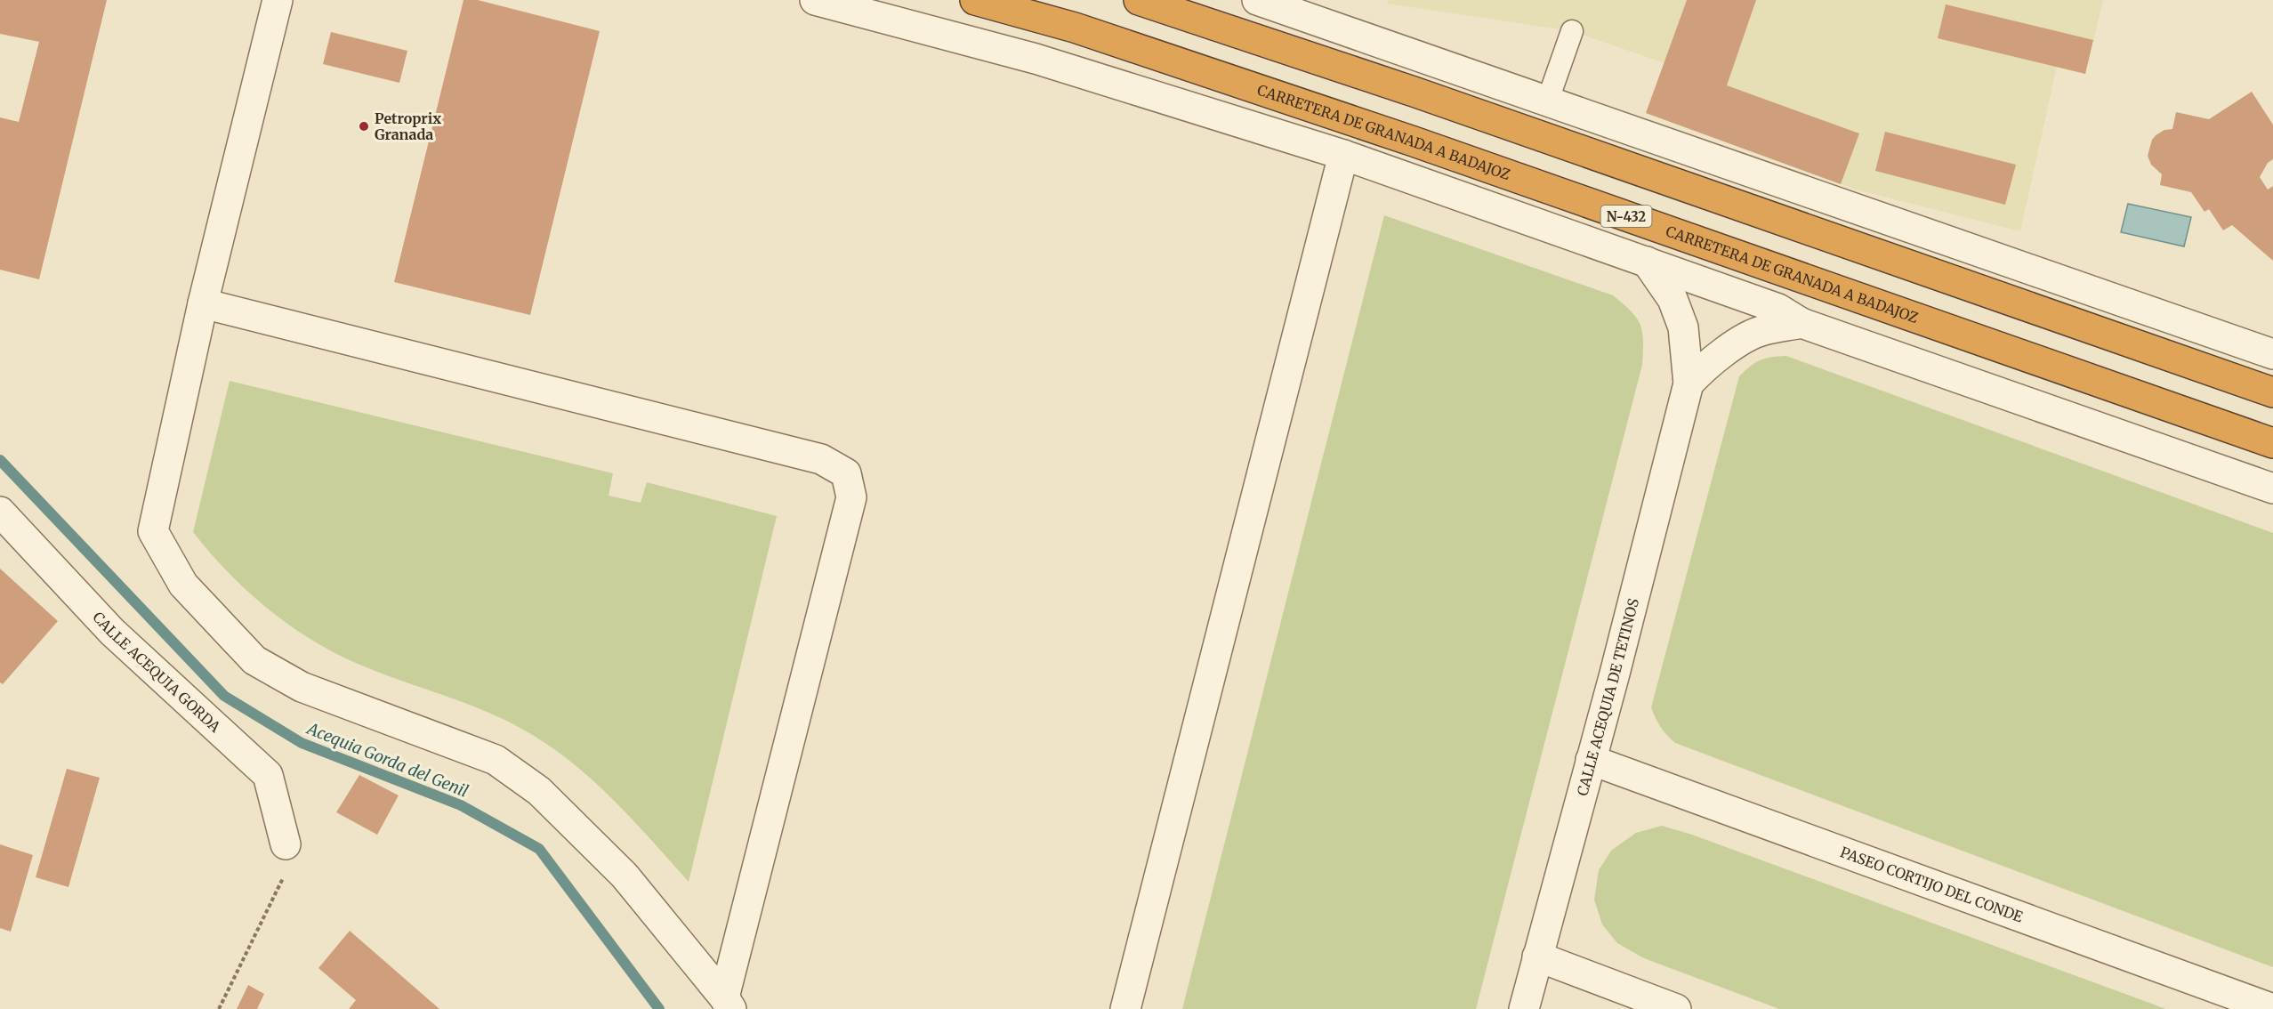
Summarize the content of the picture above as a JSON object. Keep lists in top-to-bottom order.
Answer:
{
  "streets": {
    "highway": ["CARRETERA DE GRANADA A BADAJOZ", "N-432"],
    "street": ["CALLE ACEQUIA GORDA", "CALLE ACEQUIA DE TETINOS", "PASEO CORTIJO DEL CONDE"]
  },
  "crossings": [
    ["CALLE ACEQUIA DE TETINOS", "PASEO CORTIJO DEL CONDE"]
  ],
  "water": ["Acequia Gorda del Genil"],
  "places": ["Petroprix Granada"]
}
